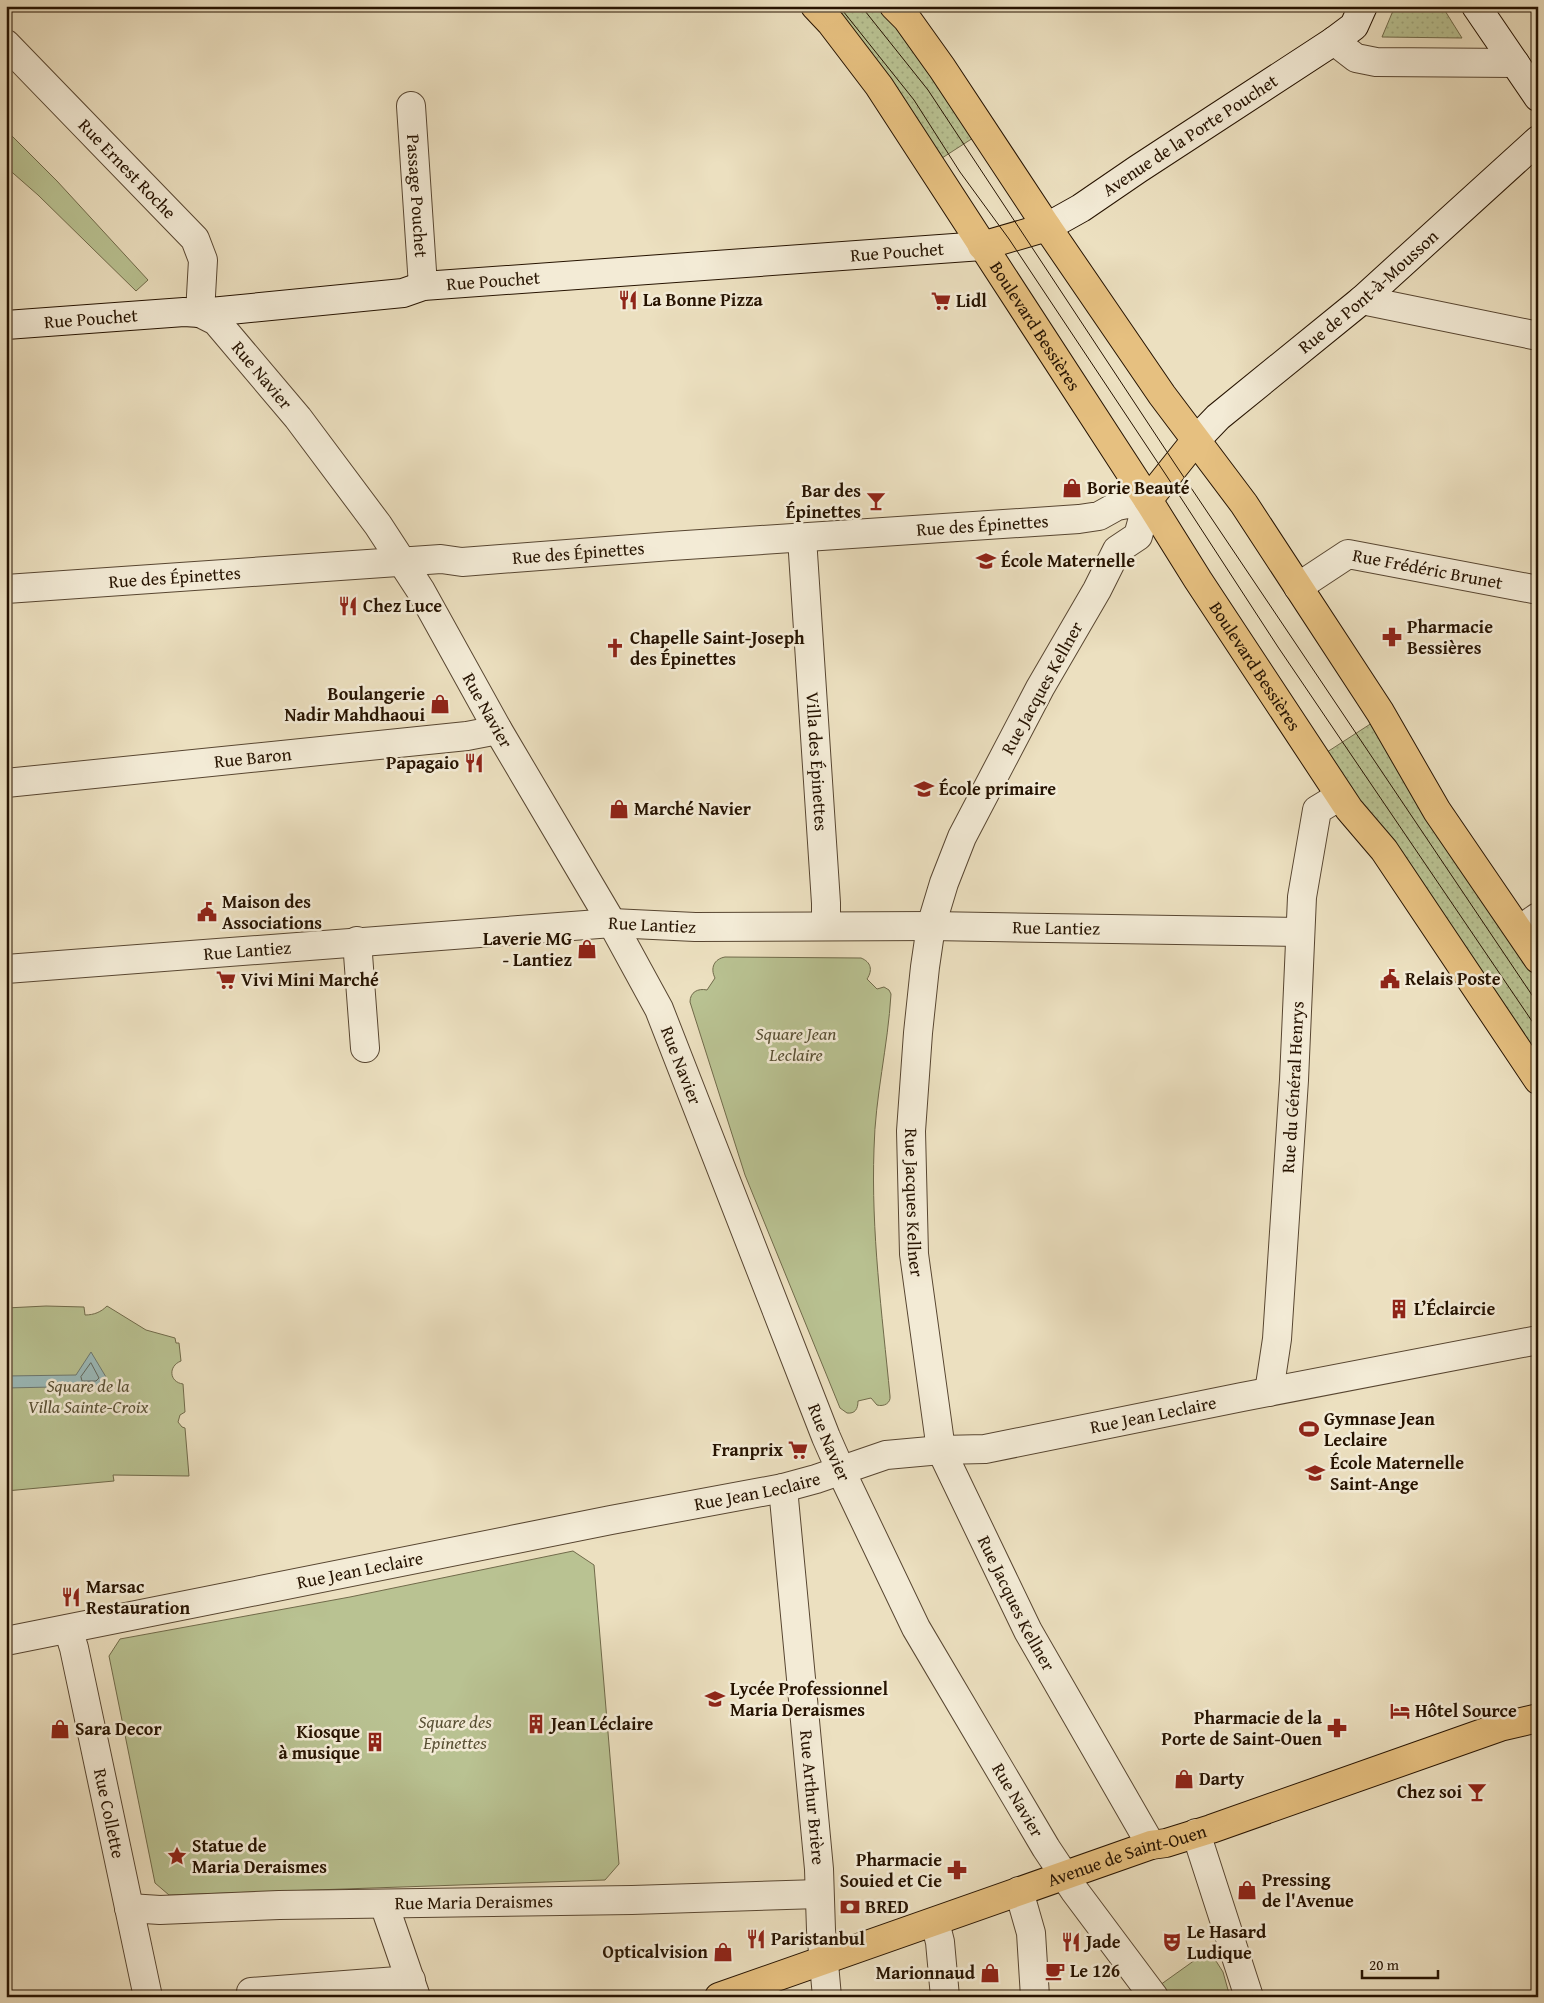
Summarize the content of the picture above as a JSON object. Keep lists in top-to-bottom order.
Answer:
{
  "streets": {
    "main road": ["Boulevard Bessières", "Avenue de Saint-Ouen"],
    "street": [
      "Avenue de la Porte Pouchet",
      "Rue Ernest Roche",
      "Passage Pouchet",
      "Rue Pouchet",
      "Rue de Pont-à-Mousson",
      "Rue Navier",
      "Rue des Épinettes",
      "Rue Frédéric Brunet",
      "Rue Jacques Kellner",
      "Rue Baron",
      "Villa des Épinettes",
      "Rue Lantiez",
      "Rue du Général Henrys",
      "Rue Jean Leclaire",
      "Rue Arthur Brière",
      "Rue Collette",
      "Rue Maria Deraismes"
    ]
  },
  "crossings": [
    ["Avenue de la Porte Pouchet", "Boulevard Bessières"],
    ["Rue Ernest Roche", "Rue Pouchet"],
    ["Rue Ernest Roche", "Rue Navier"],
    ["Passage Pouchet", "Rue Pouchet"],
    ["Rue Pouchet", "Boulevard Bessières"],
    ["Rue Pouchet", "Rue Navier"],
    ["Boulevard Bessières", "Rue des Épinettes"],
    ["Boulevard Bessières", "Rue Jacques Kellner"],
    ["Boulevard Bessières", "Rue du Général Henrys"],
    ["Rue Navier", "Rue des Épinettes"],
    ["Rue Navier", "Rue Baron"],
    ["Rue Navier", "Rue Lantiez"],
    ["Rue Navier", "Rue Jean Leclaire"],
    ["Rue Navier", "Avenue de Saint-Ouen"],
    ["Rue des Épinettes", "Rue Jacques Kellner"],
    ["Rue des Épinettes", "Villa des Épinettes"],
    ["Rue Jacques Kellner", "Rue Lantiez"],
    ["Rue Jacques Kellner", "Rue Jean Leclaire"],
    ["Rue Jacques Kellner", "Avenue de Saint-Ouen"],
    ["Villa des Épinettes", "Rue Lantiez"],
    ["Rue Lantiez", "Rue du Général Henrys"],
    ["Rue du Général Henrys", "Rue Jean Leclaire"],
    ["Rue Jean Leclaire", "Rue Arthur Brière"],
    ["Rue Jean Leclaire", "Rue Collette"],
    ["Rue Arthur Brière", "Avenue de Saint-Ouen"],
    ["Rue Arthur Brière", "Rue Maria Deraismes"],
    ["Rue Collette", "Rue Maria Deraismes"]
  ],
  "parks": ["Square Jean Leclaire", "Square de la Villa Sainte-Croix", "Square des Epinettes"],
  "places": {
    "restaurant": [
      "La Bonne Pizza",
      "Chez Luce",
      "Papagaio",
      "Marsac Restauration",
      "Paristanbul",
      "Jade"
    ],
    "supermarket": ["Lidl", "Vivi Mini Marché", "Franprix"],
    "shop": [
      "Borie Beauté",
      "Boulangerie Nadir Mahdhaoui",
      "Marché Navier",
      "Laverie MG - Lantiez",
      "Sara Decor",
      "Darty",
      "Pressing de l'Avenue",
      "Opticalvision",
      "Marionnaud"
    ],
    "bar": ["Bar des Épinettes", "Chez soi"],
    "school or university": [
      "École Maternelle",
      "École primaire",
      "École Maternelle Saint-Ange",
      "Lycée Professionnel Maria Deraismes"
    ],
    "pharmacy": ["Pharmacie Bessières", "Pharmacie de la Porte de Saint-Ouen", "Pharmacie Souied et Cie"],
    "church": ["Chapelle Saint-Joseph des Épinettes"],
    "public building": ["Maison des Associations", "Relais Poste"],
    "building": ["L’Éclaircie", "Jean Léclaire", "Kiosque à musique"],
    "sports": ["Gymnase Jean Leclaire"],
    "hotel": ["Hôtel Source"],
    "place": ["Statue de Maria Deraismes"],
    "bank": ["BRED"],
    "theatre": ["Le Hasard Ludique"],
    "cafe": ["Le 126"]
  },
  "scale_bar": "20 m"
}
